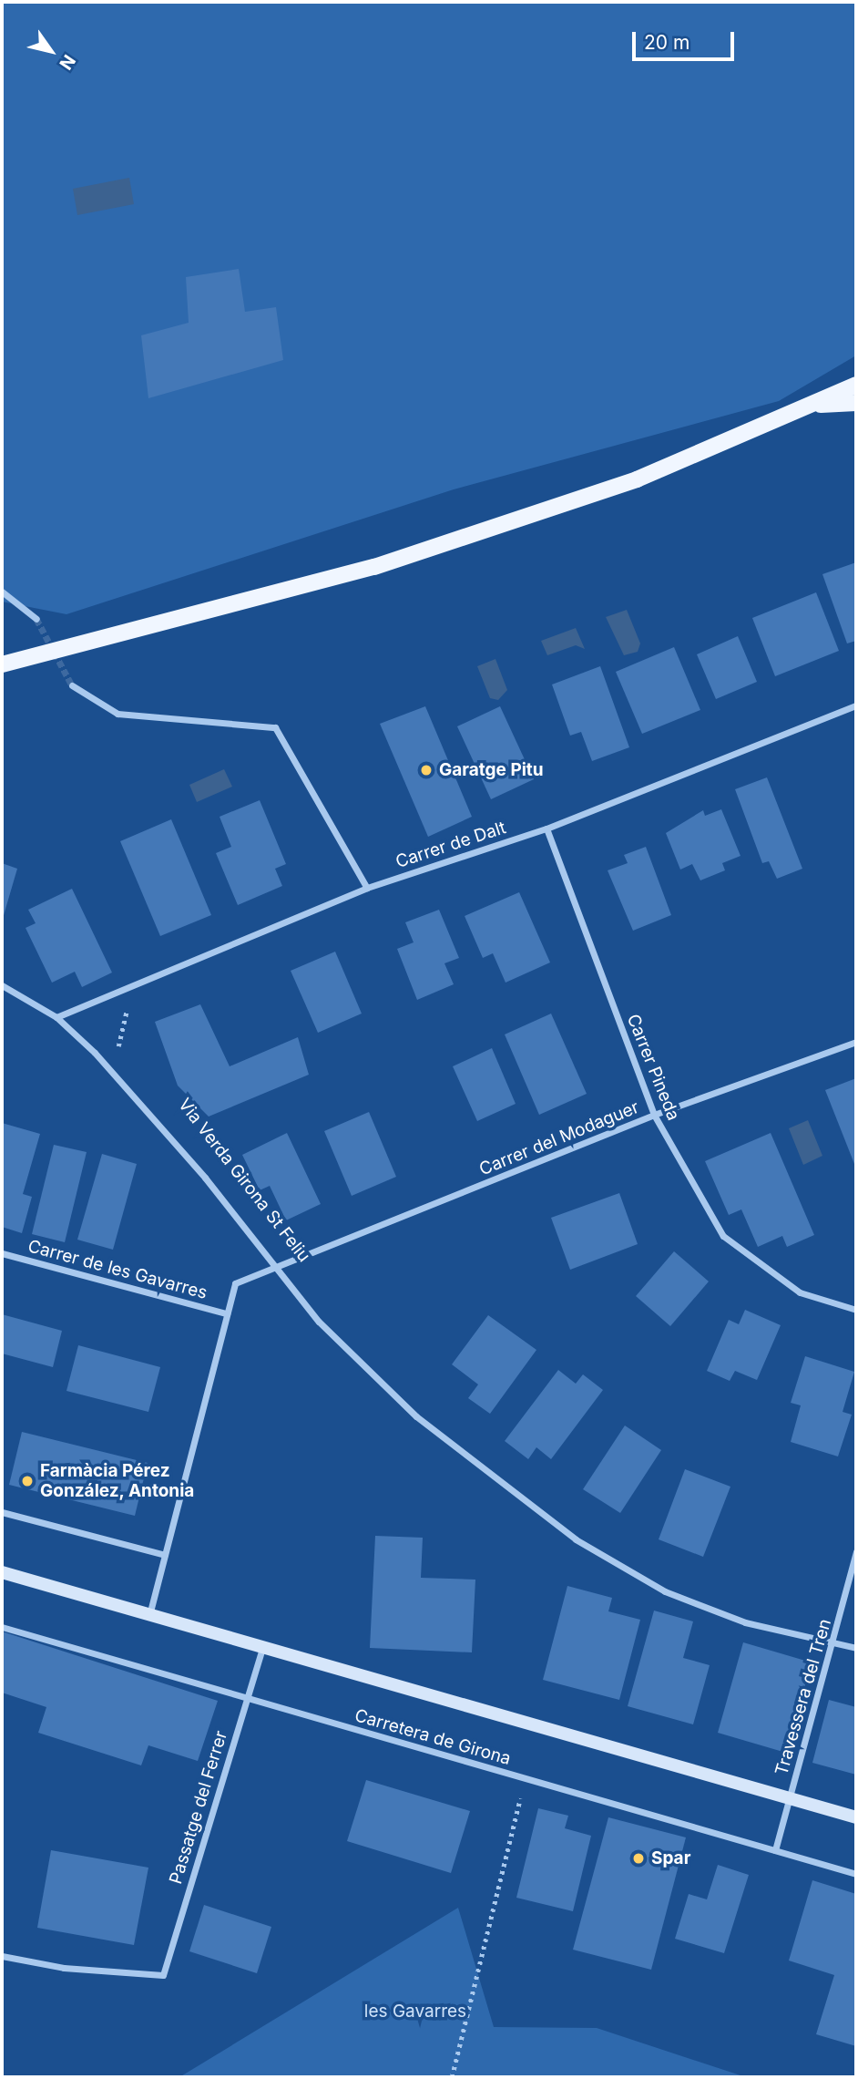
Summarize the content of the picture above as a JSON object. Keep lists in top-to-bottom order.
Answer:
{
  "streets": {
    "street": [
      "Carrer de Dalt",
      "Carrer Pineda",
      "Carrer del Modaguer",
      "Carrer de les Gavarres",
      "Travessera del Tren",
      "Carretera de Girona",
      "Passatge del Ferrer"
    ]
  },
  "crossings": [
    ["Carrer de Dalt", "Carrer Pineda"],
    ["Carrer Pineda", "Carrer del Modaguer"],
    ["Carrer del Modaguer", "Carrer de les Gavarres"],
    ["Travessera del Tren", "Carretera de Girona"],
    ["Carretera de Girona", "Passatge del Ferrer"]
  ],
  "parks": ["les Gavarres"],
  "places": ["Garatge Pitu", "Farmàcia Pérez González, Antonia", "Spar"],
  "scale_bar": "20 m",
  "north": "bottom right"
}
